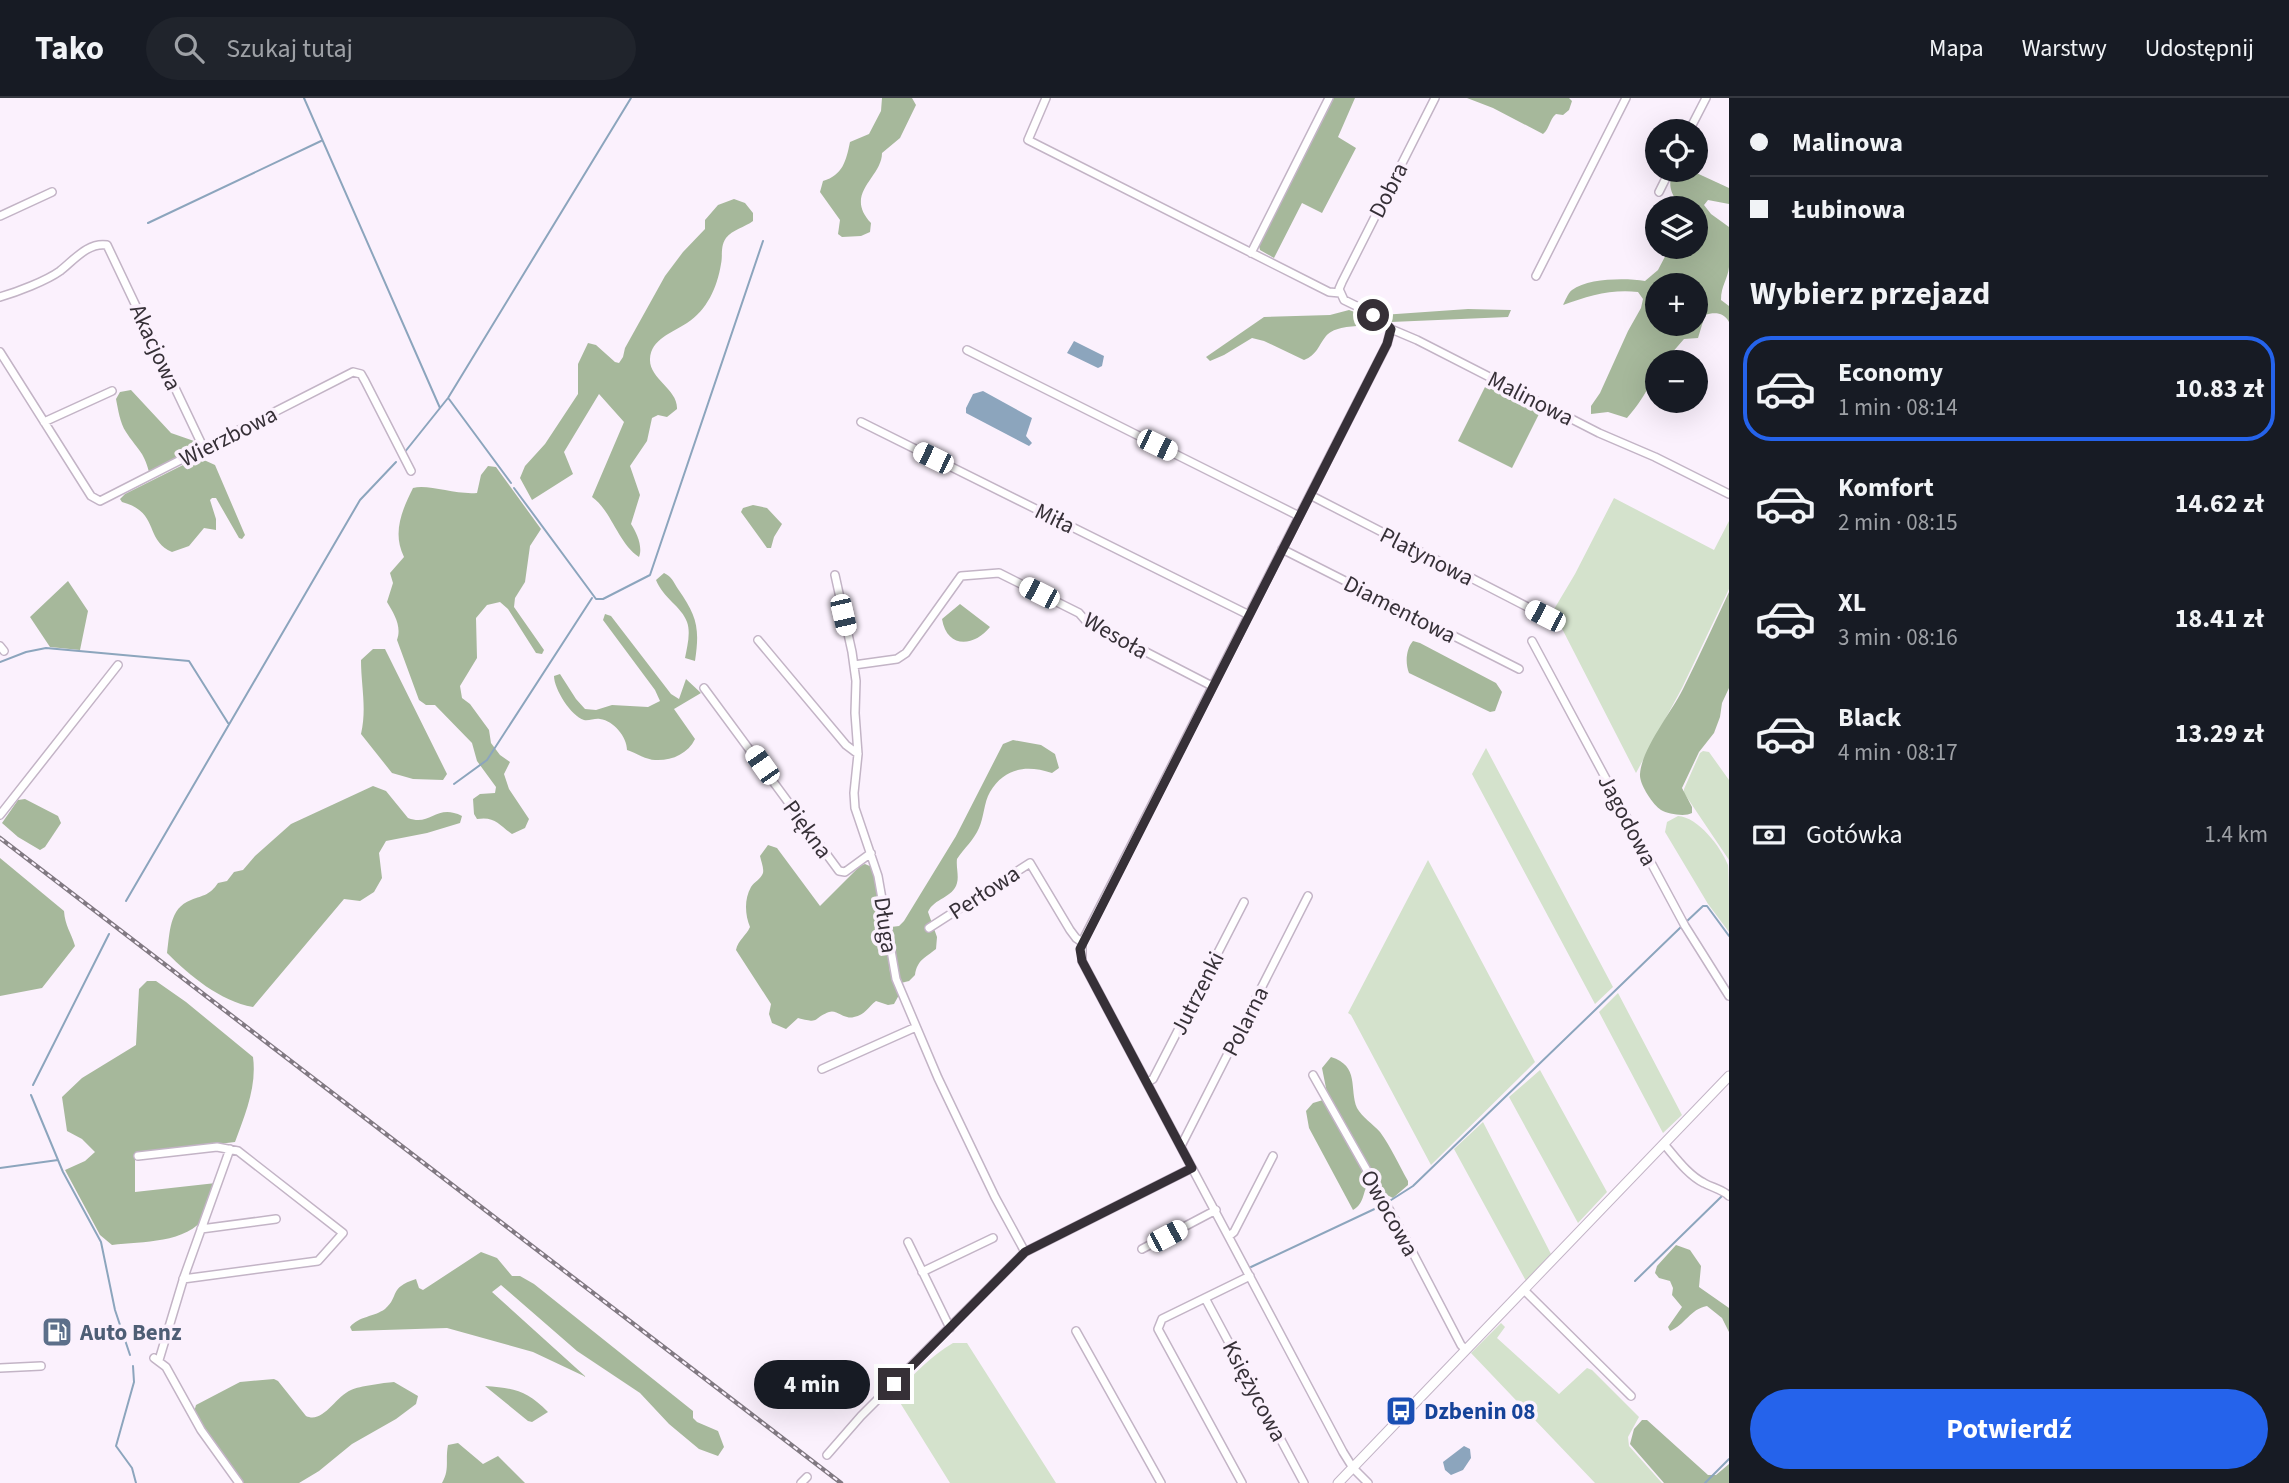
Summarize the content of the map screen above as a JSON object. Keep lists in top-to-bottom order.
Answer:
{
  "streets": {
    "street": [
      "Dobra",
      "Akacjowa",
      "Malinowa",
      "Wierzbowa",
      "Miła",
      "Platynowa",
      "Diamentowa",
      "Wesoła",
      "Jagodowa",
      "Piękna",
      "Perłowa",
      "Długa",
      "Jutrzenki",
      "Polarna",
      "Owocowa",
      "Księżycowa"
    ]
  },
  "crossings": [
    ["Dobra", "Malinowa"],
    ["Akacjowa", "Wierzbowa"],
    ["Wesoła", "Długa"],
    ["Piękna", "Długa"]
  ],
  "places": {
    "fuel station": ["Auto Benz"],
    "bus stop": ["Dzbenin 08"]
  },
  "page": {
    "header": "Tako",
    "search": "Szukaj tutaj",
    "nav": ["Mapa", "Warstwy", "Udostępnij"],
    "banner": ["Malinowa", "Łubinowa"],
    "map_buttons": ["+", "−"],
    "heading": "Wybierz przejazd",
    "list": [
      {
        "name": "Economy",
        "note": "1 min · 08:14",
        "value": "10.83 zł"
      },
      {
        "name": "Komfort",
        "note": "2 min · 08:15",
        "value": "14.62 zł"
      },
      {
        "name": "XL",
        "note": "3 min · 08:16",
        "value": "18.41 zł"
      },
      {
        "name": "Black",
        "note": "4 min · 08:17",
        "value": "13.29 zł"
      }
    ],
    "pay": ["Gotówka", "1.4 km"],
    "bubble": "4 min",
    "buttons": "Potwierdź"
  }
}
